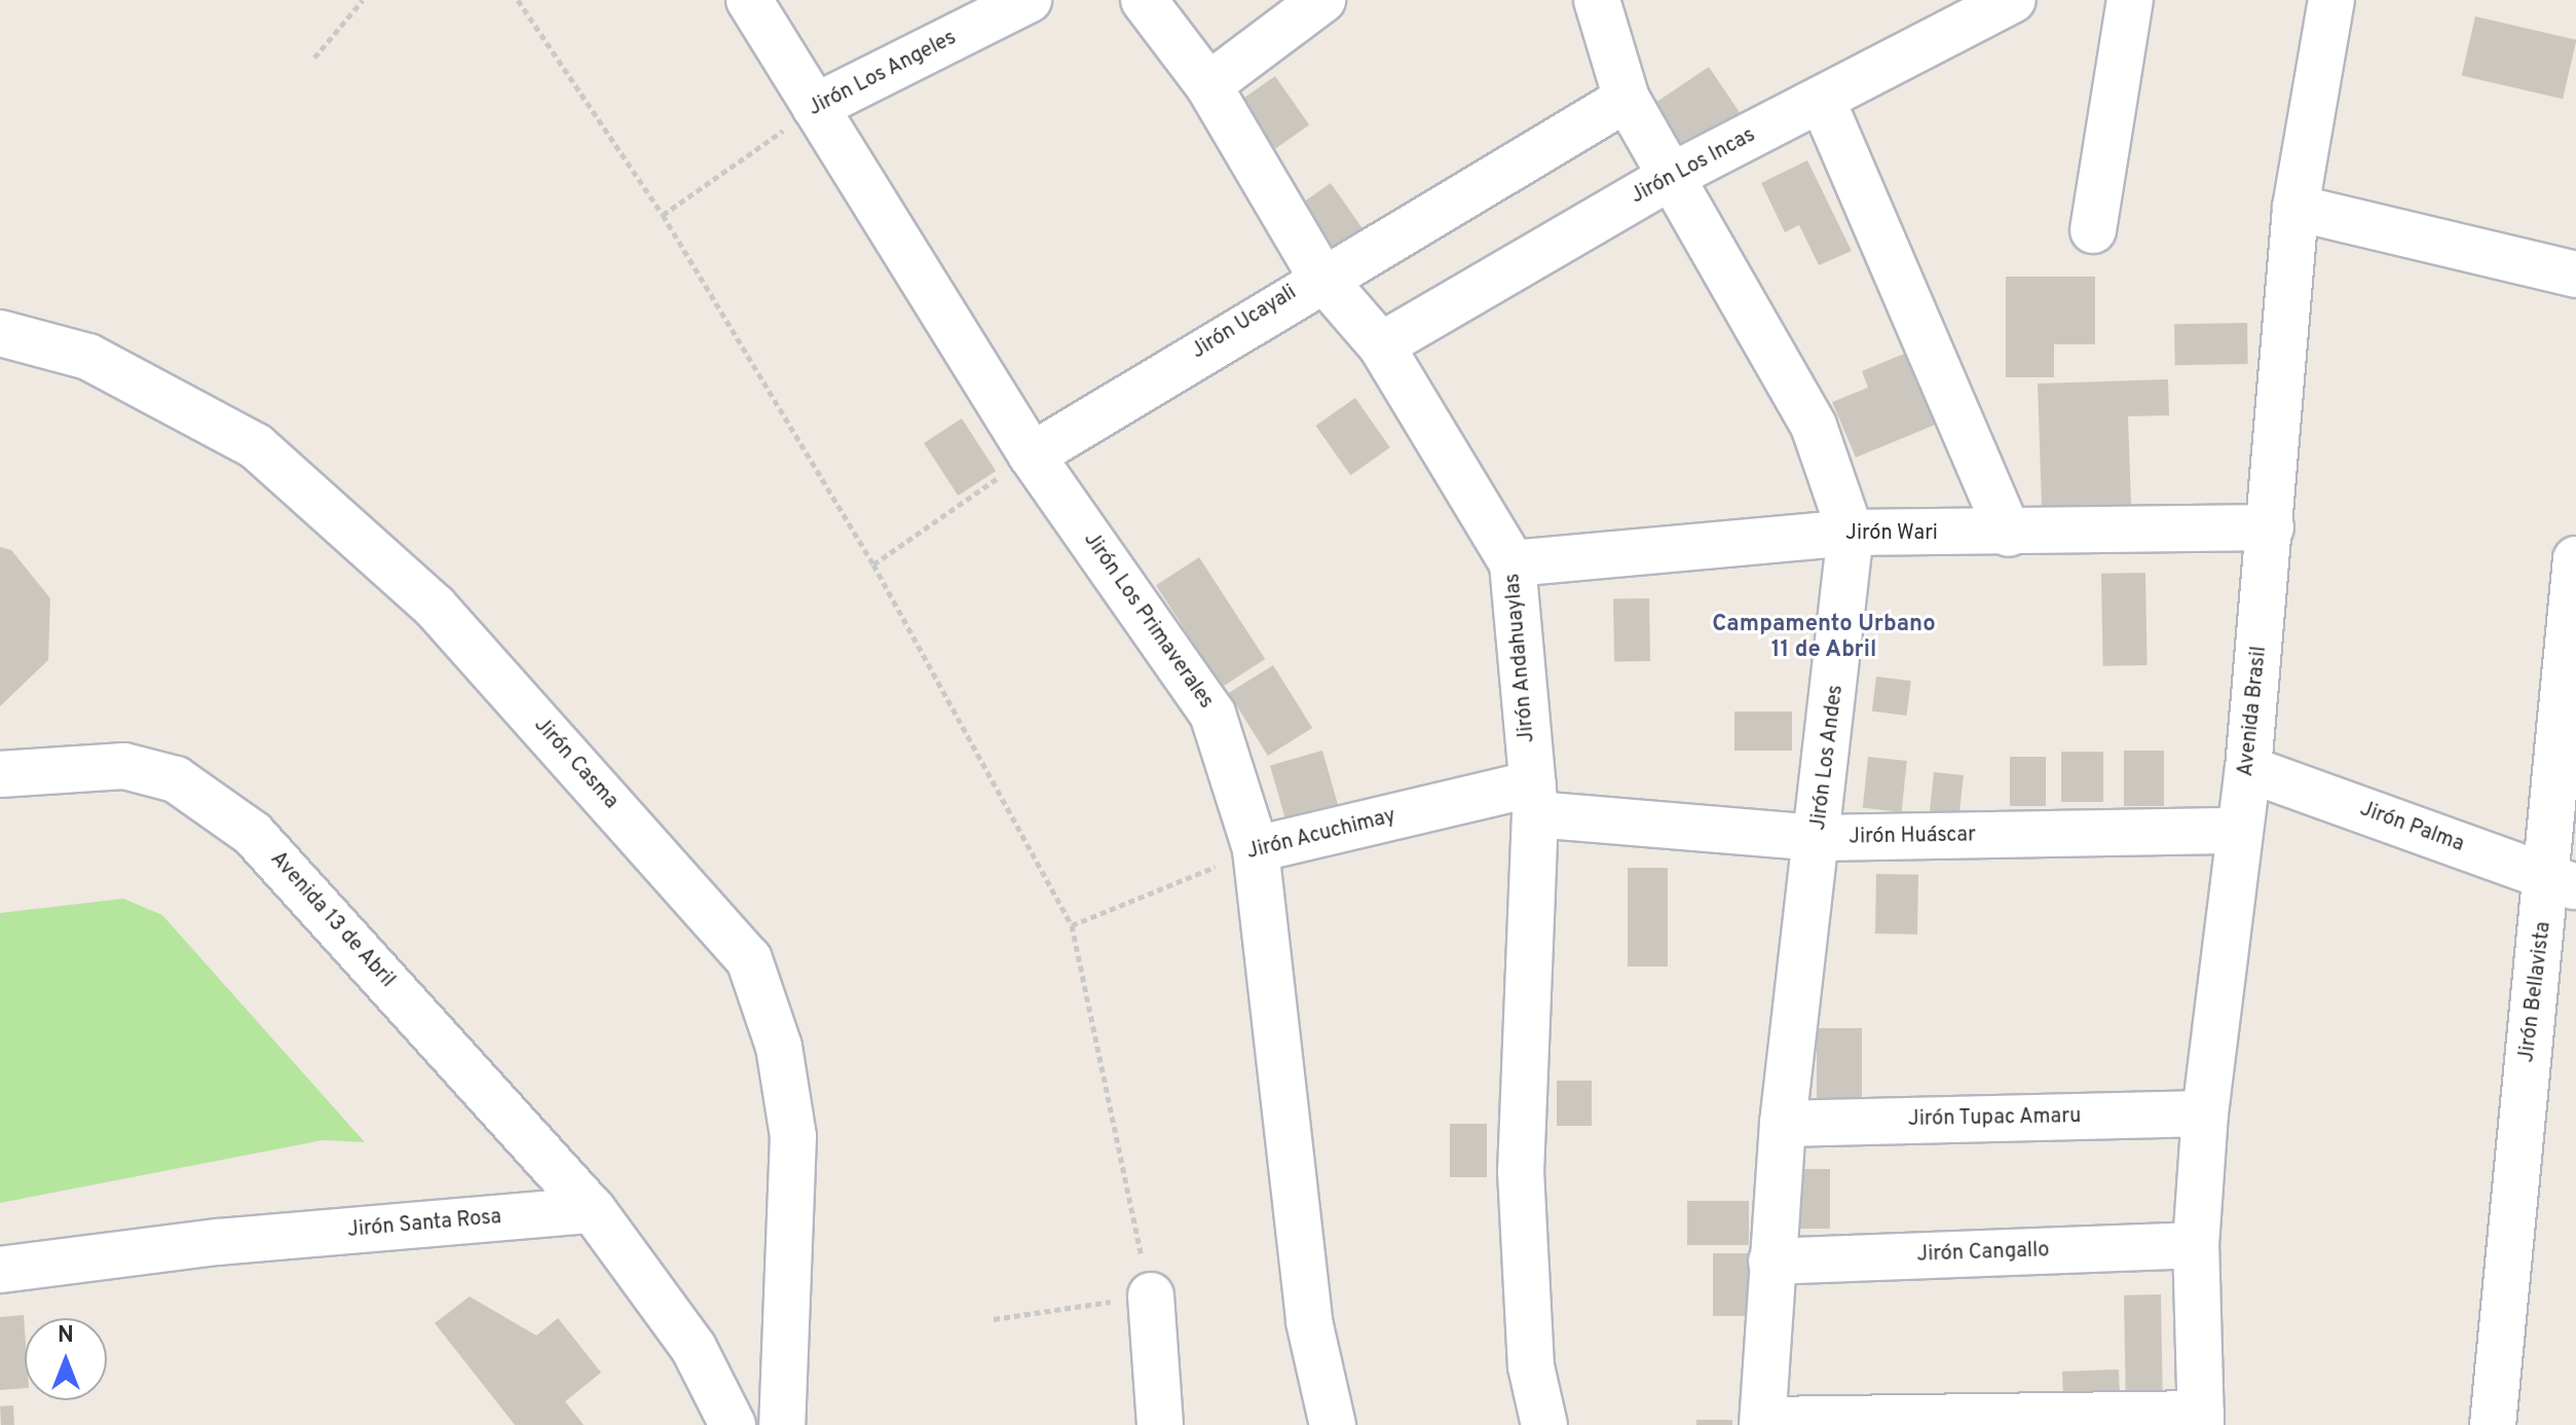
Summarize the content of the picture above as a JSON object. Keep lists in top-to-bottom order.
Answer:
{
  "streets": {
    "street": [
      "Jirón Los Angeles",
      "Jirón Los Incas",
      "Jirón Ucayali",
      "Jirón Wari",
      "Jirón Los Primaverales",
      "Jirón Andahuaylas",
      "Avenida Brasil",
      "Jirón Los Andes",
      "Jirón Casma",
      "Jirón Palma",
      "Jirón Acuchimay",
      "Jirón Huáscar",
      "Avenida 13 de Abril",
      "Jirón Bellavista",
      "Jirón Tupac Amaru",
      "Jirón Santa Rosa",
      "Jirón Cangallo"
    ]
  },
  "crossings": [
    ["Jirón Los Angeles", "Jirón Los Primaverales"],
    ["Jirón Los Incas", "Jirón Andahuaylas"],
    ["Jirón Los Incas", "Jirón Los Andes"],
    ["Jirón Ucayali", "Jirón Los Primaverales"],
    ["Jirón Ucayali", "Jirón Andahuaylas"],
    ["Jirón Ucayali", "Jirón Los Andes"],
    ["Jirón Wari", "Jirón Andahuaylas"],
    ["Jirón Wari", "Avenida Brasil"],
    ["Jirón Wari", "Jirón Los Andes"],
    ["Jirón Los Primaverales", "Jirón Acuchimay"],
    ["Jirón Andahuaylas", "Jirón Acuchimay"],
    ["Jirón Andahuaylas", "Jirón Huáscar"],
    ["Avenida Brasil", "Jirón Palma"],
    ["Avenida Brasil", "Jirón Huáscar"],
    ["Avenida Brasil", "Jirón Tupac Amaru"],
    ["Avenida Brasil", "Jirón Cangallo"],
    ["Jirón Los Andes", "Jirón Huáscar"],
    ["Jirón Los Andes", "Jirón Tupac Amaru"],
    ["Jirón Los Andes", "Jirón Cangallo"],
    ["Jirón Palma", "Jirón Bellavista"],
    ["Jirón Acuchimay", "Jirón Huáscar"],
    ["Avenida 13 de Abril", "Jirón Santa Rosa"]
  ],
  "districts": ["Campamento Urbano 11 de Abril"],
  "north": "top"
}
